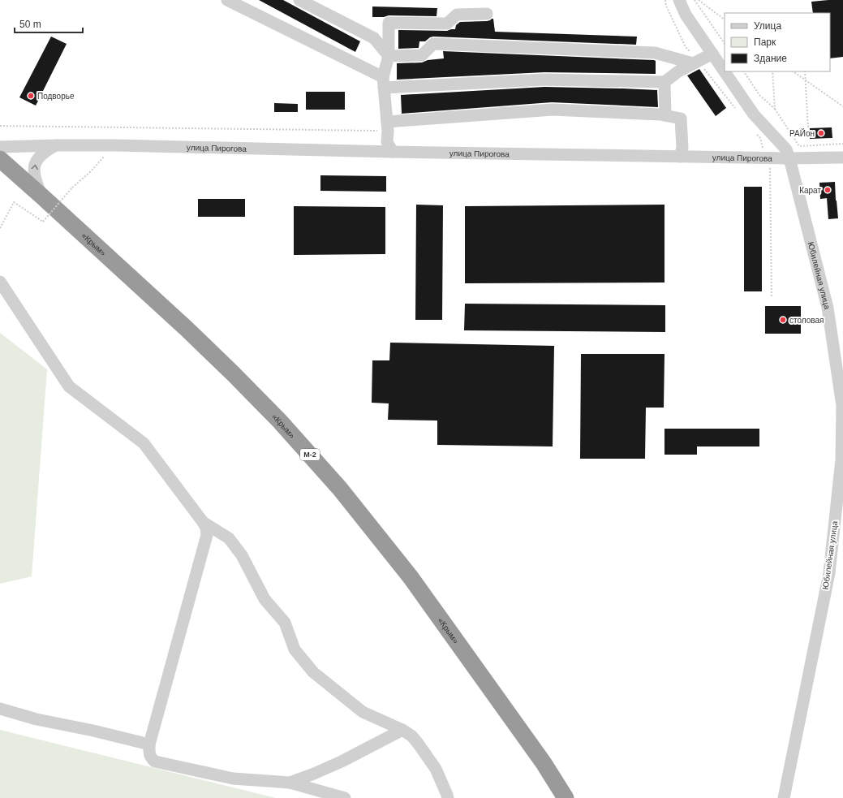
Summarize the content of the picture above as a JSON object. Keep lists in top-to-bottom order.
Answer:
{
  "streets": {
    "highway": ["«Крым»", "М-2"],
    "street": ["улица Пирогова", "Юбилейная улица"]
  },
  "crossings": [
    ["улица Пирогова", "Юбилейная улица"]
  ],
  "places": [
    "Подворье",
    "РАЙон",
    "Карат",
    "столовая"
  ],
  "legend": ["Улица", "Парк", "Здание"],
  "scale_bar": "50 m"
}
